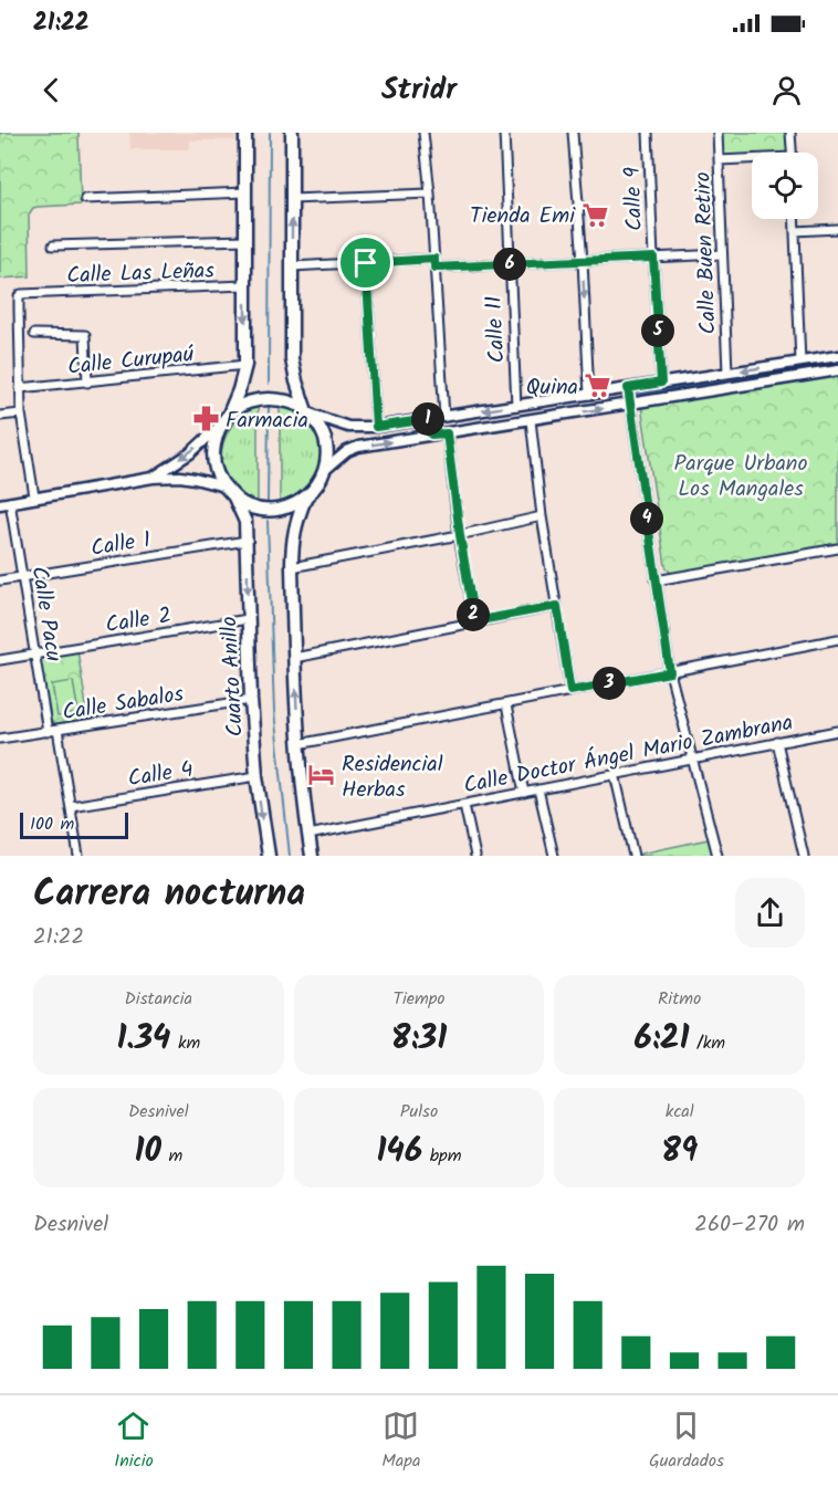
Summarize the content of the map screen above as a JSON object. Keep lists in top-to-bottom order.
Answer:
{
  "streets": {
    "highway": ["Cuarto Anillo"],
    "street": [
      "Calle 9",
      "Calle Buen Retiro",
      "Calle Las Leñas",
      "Calle 11",
      "Calle Curupaú",
      "Calle 1",
      "Calle Pacu",
      "Calle 2",
      "Calle Sabalos",
      "Calle Doctor Ángel Mario Zambrana",
      "Calle 4"
    ]
  },
  "crossings": [
    ["Calle Las Leñas", "Calle Curupaú"],
    ["Calle 1", "Calle Pacu"],
    ["Calle 1", "Cuarto Anillo"],
    ["Calle Pacu", "Calle 2"],
    ["Calle Pacu", "Calle Sabalos"],
    ["Calle 2", "Cuarto Anillo"],
    ["Cuarto Anillo", "Calle Sabalos"],
    ["Cuarto Anillo", "Calle 4"]
  ],
  "parks": ["Parque Urbano Los Mangales"],
  "places": {
    "supermarket": ["Tienda Emi", "Quina"],
    "pharmacy": ["Farmacia"],
    "hotel": ["Residencial Herbas"]
  },
  "scale_bar": "100 m",
  "page": {
    "status": "21:22",
    "header": "Stridr",
    "pins": [
      "6",
      "5",
      "1",
      "4",
      "2",
      "3"
    ],
    "scale": "100 m",
    "heading": ["Carrera nocturna", "21:22"],
    "stats": [
      ["Distancia", "1.34 km"],
      ["Tiempo", "8:31"],
      ["Ritmo", "6:21 /km"],
      ["Desnivel", "10 m"],
      ["Pulso", "146 bpm"],
      ["kcal", "89"]
    ],
    "chart": ["Desnivel", "260–270 m"],
    "tabs": ["Inicio", "Mapa", "Guardados"]
  }
}
